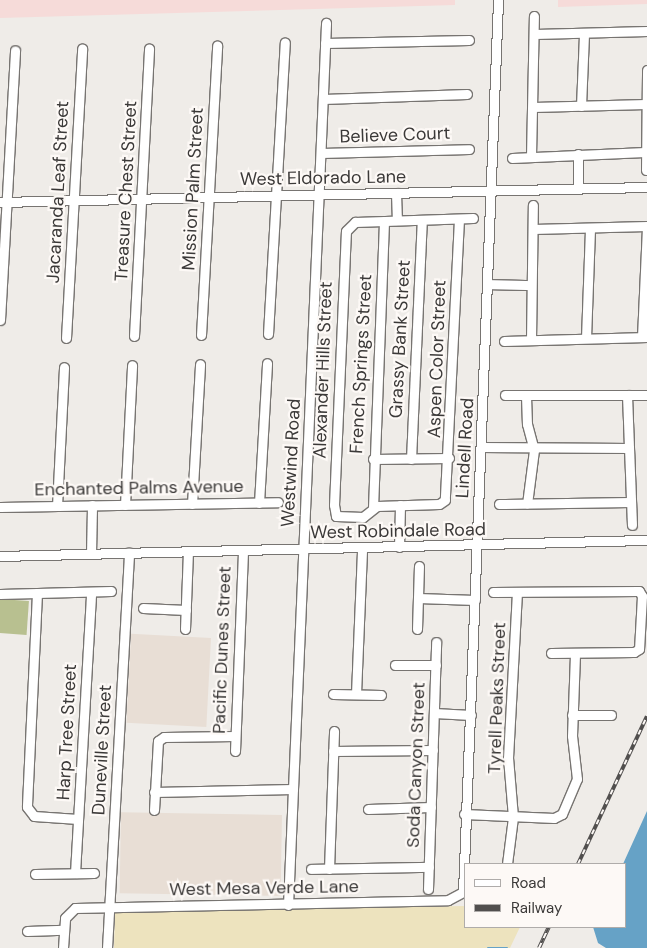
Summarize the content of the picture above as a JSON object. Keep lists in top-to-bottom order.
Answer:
{
  "streets": {
    "street": [
      "Believe Court",
      "West Eldorado Lane",
      "Mission Palm Street",
      "Treasure Chest Street",
      "Jacaranda Leaf Street",
      "Grassy Bank Street",
      "Aspen Color Street",
      "French Springs Street",
      "Alexander Hills Street",
      "Lindell Road",
      "Westwind Road",
      "Enchanted Palms Avenue",
      "West Robindale Road",
      "Pacific Dunes Street",
      "Tyrell Peaks Street",
      "Harp Tree Street",
      "Duneville Street",
      "Soda Canyon Street",
      "West Mesa Verde Lane"
    ]
  },
  "crossings": [
    ["Believe Court", "Westwind Road"],
    ["West Eldorado Lane", "Mission Palm Street"],
    ["West Eldorado Lane", "Treasure Chest Street"],
    ["West Eldorado Lane", "Jacaranda Leaf Street"],
    ["West Eldorado Lane", "Lindell Road"],
    ["West Eldorado Lane", "Westwind Road"],
    ["French Springs Street", "Alexander Hills Street"],
    ["Lindell Road", "West Robindale Road"],
    ["Lindell Road", "West Mesa Verde Lane"],
    ["Westwind Road", "West Robindale Road"],
    ["Westwind Road", "West Mesa Verde Lane"],
    ["West Robindale Road", "Pacific Dunes Street"],
    ["West Robindale Road", "Duneville Street"],
    ["Duneville Street", "West Mesa Verde Lane"]
  ],
  "legend": ["Road", "Railway"]
}
